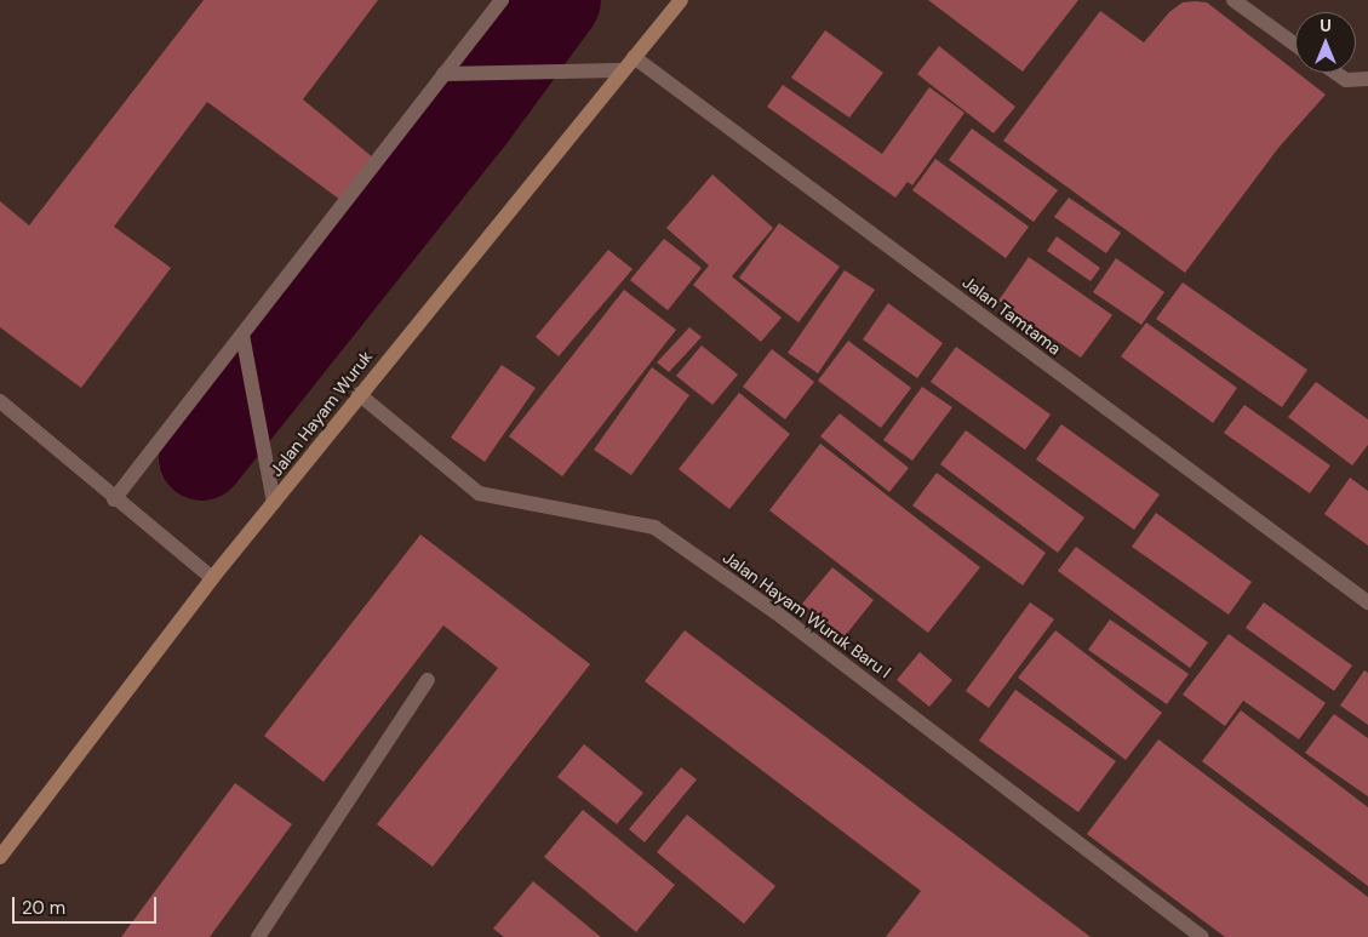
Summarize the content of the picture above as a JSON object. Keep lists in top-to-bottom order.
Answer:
{
  "streets": {
    "street": ["Jalan Tamtama", "Jalan Hayam Wuruk", "Jalan Hayam Wuruk Baru I"]
  },
  "crossings": [
    ["Jalan Tamtama", "Jalan Hayam Wuruk"],
    ["Jalan Hayam Wuruk", "Jalan Hayam Wuruk Baru I"]
  ],
  "scale_bar": "20 m",
  "north": "top"
}
